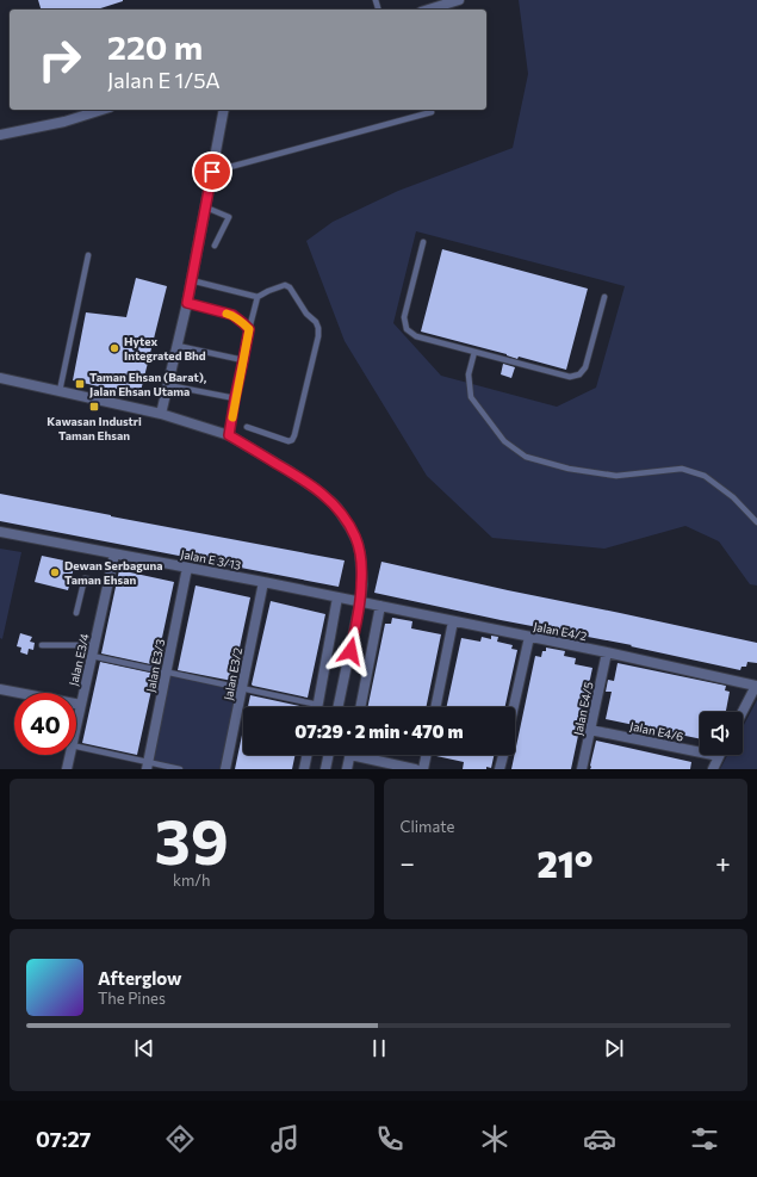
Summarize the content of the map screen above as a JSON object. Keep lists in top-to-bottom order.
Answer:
{
  "streets": {
    "street": [
      "Jalan E 3/13",
      "Jalan E4/2",
      "Jalan E3/4",
      "Jalan E3/3",
      "Jalan E3/2",
      "Jalan E4/5",
      "Jalan E4/6"
    ]
  },
  "crossings": [
    ["Jalan E 3/13", "Jalan E4/2"],
    ["Jalan E 3/13", "Jalan E3/4"],
    ["Jalan E 3/13", "Jalan E3/3"],
    ["Jalan E 3/13", "Jalan E3/2"],
    ["Jalan E4/2", "Jalan E4/5"],
    ["Jalan E4/5", "Jalan E4/6"]
  ],
  "places": {
    "other": ["Hytex Integrated Bhd", "Dewan Serbaguna Taman Ehsan"],
    "transit": ["Taman Ehsan (Barat), Jalan Ehsan Utama", "Kawasan Industri Taman Ehsan"]
  },
  "page": {
    "turn": ["220 m", "Jalan E 1/5A"],
    "limit": "40",
    "trip": "07:29 · 2 min · 470 m",
    "tile": [
      ["39", "km/h"],
      "Climate"
    ],
    "heat": ["−", "21°", "+"],
    "song": ["Afterglow", "The Pines"],
    "tabs": "07:27"
  }
}
